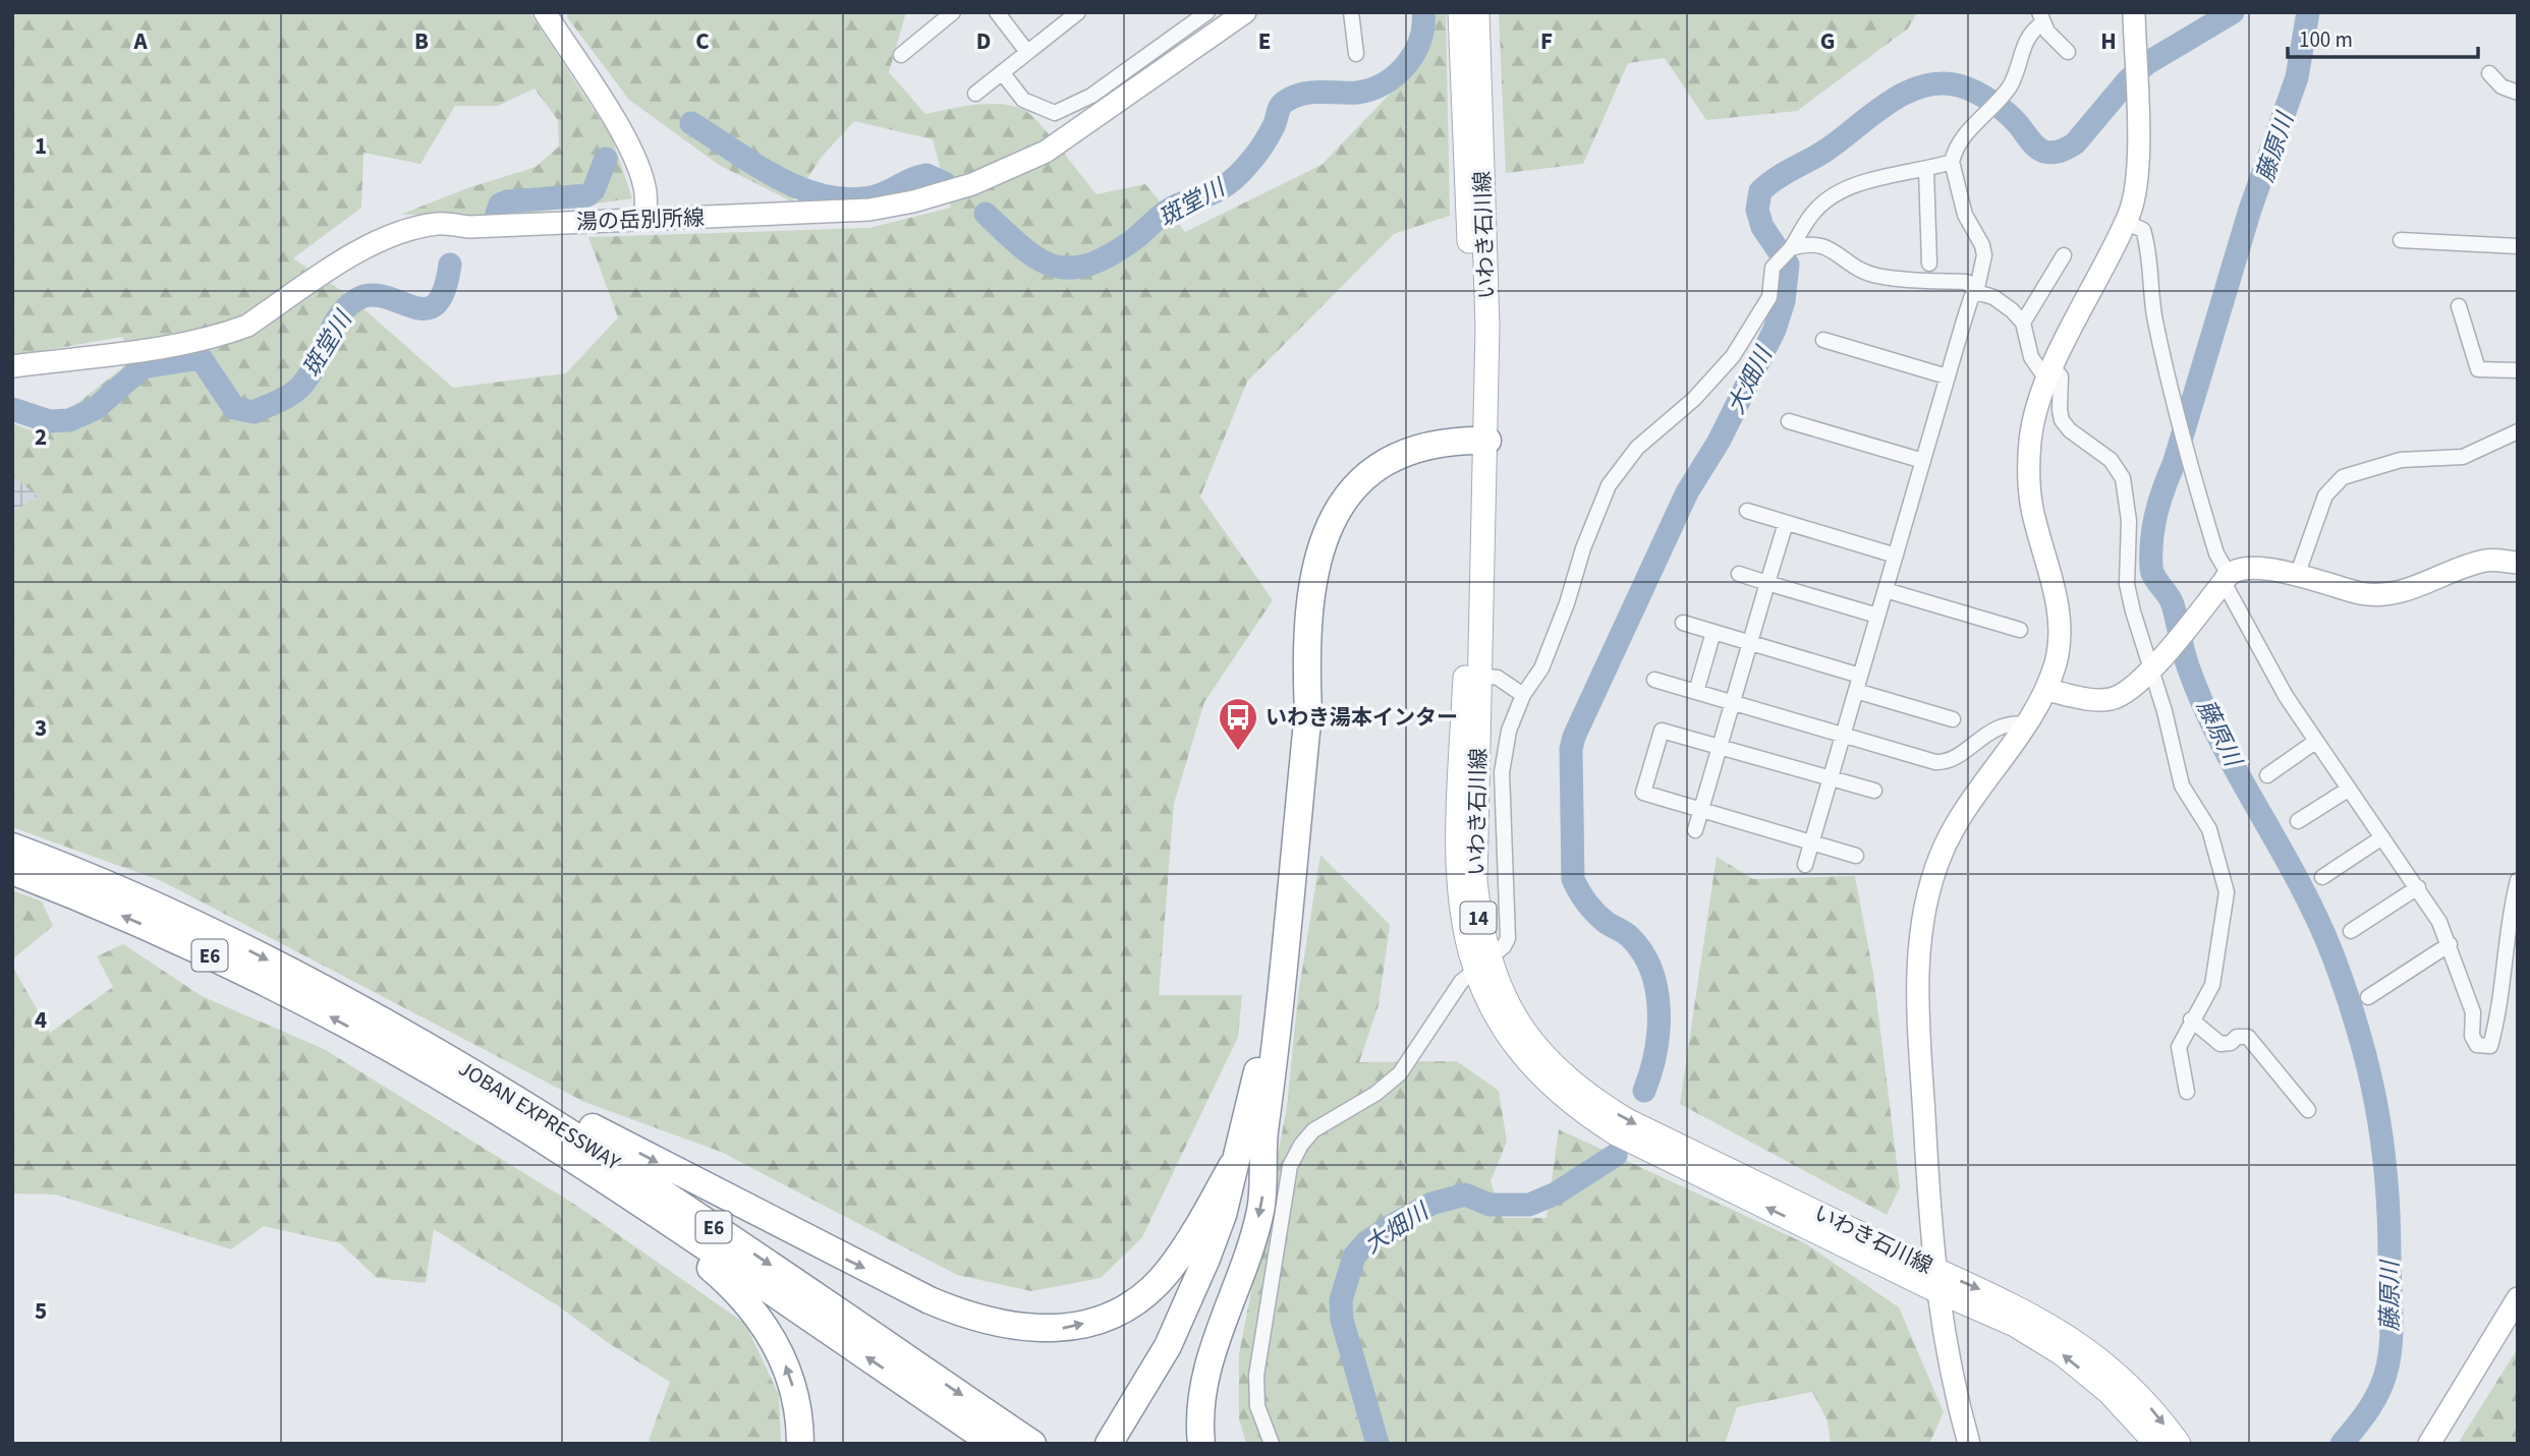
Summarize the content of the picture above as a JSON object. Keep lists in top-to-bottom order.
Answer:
{
  "streets": {
    "highway": ["E6", "JOBAN EXPRESSWAY"],
    "main road": ["いわき石川線", "14"],
    "street": ["湯の岳別所線"]
  },
  "water": ["藤原川", "斑堂川", "大畑川"],
  "places": {
    "bus stop": ["いわき湯本インター"]
  },
  "scale_bar": "100 m",
  "grid": {
    "columns": [
      "A",
      "B",
      "C",
      "D",
      "E",
      "F",
      "G",
      "H"
    ],
    "rows": [
      "1",
      "2",
      "3",
      "4",
      "5"
    ]
  }
}
